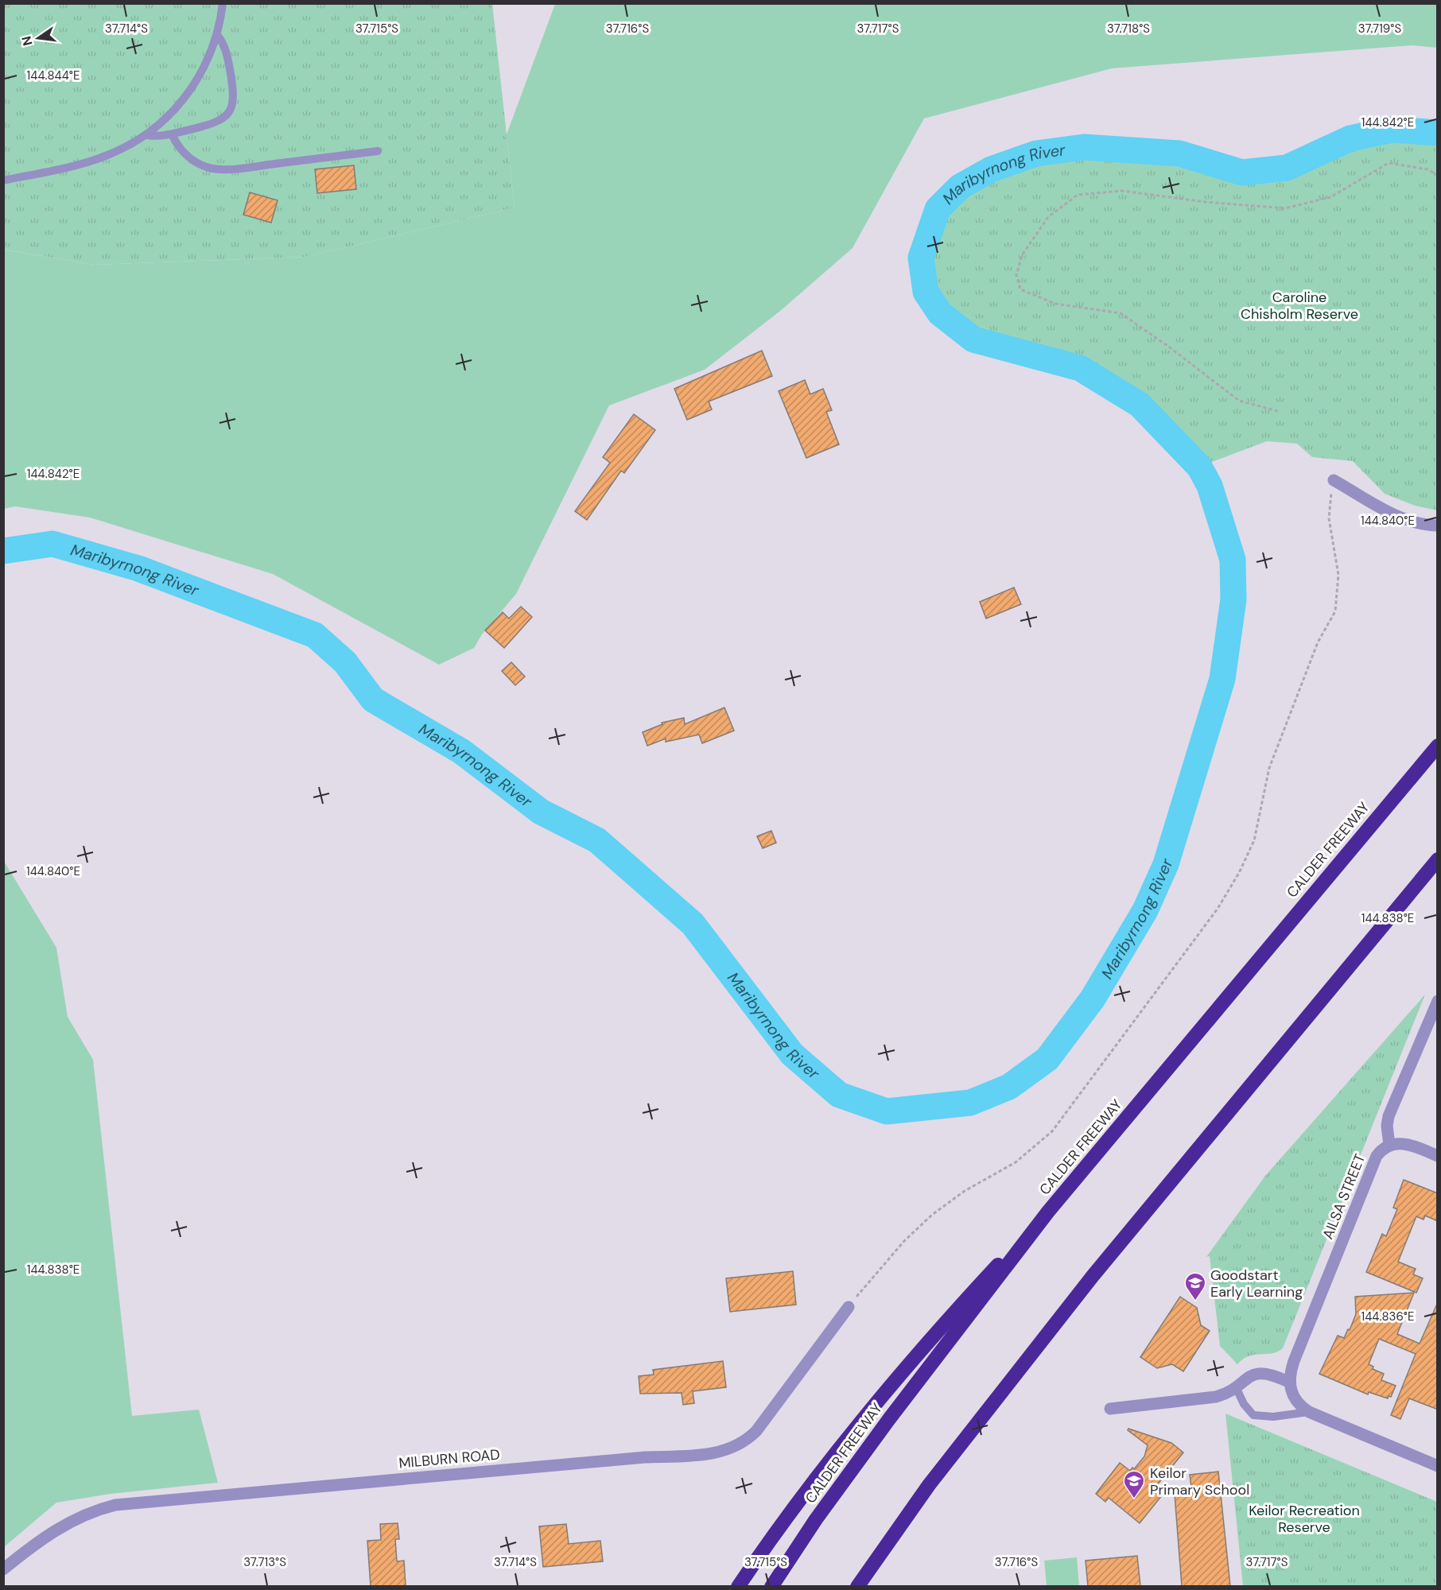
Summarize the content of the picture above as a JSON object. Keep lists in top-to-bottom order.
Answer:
{
  "streets": {
    "highway": ["CALDER FREEWAY"],
    "street": ["AILSA STREET", "MILBURN ROAD"]
  },
  "water": ["Maribyrnong River"],
  "parks": ["Caroline Chisholm Reserve", "Keilor Recreation Reserve"],
  "places": {
    "school or university": ["Goodstart Early Learning", "Keilor Primary School"]
  },
  "north": "left",
  "coordinates": [
    "37.714°S",
    "37.715°S",
    "37.716°S",
    "37.717°S",
    "37.718°S",
    "37.719°S",
    "144.844°E",
    "144.842°E",
    "144.840°E",
    "144.838°E",
    "144.836°E",
    "37.713°S"
  ]
}
